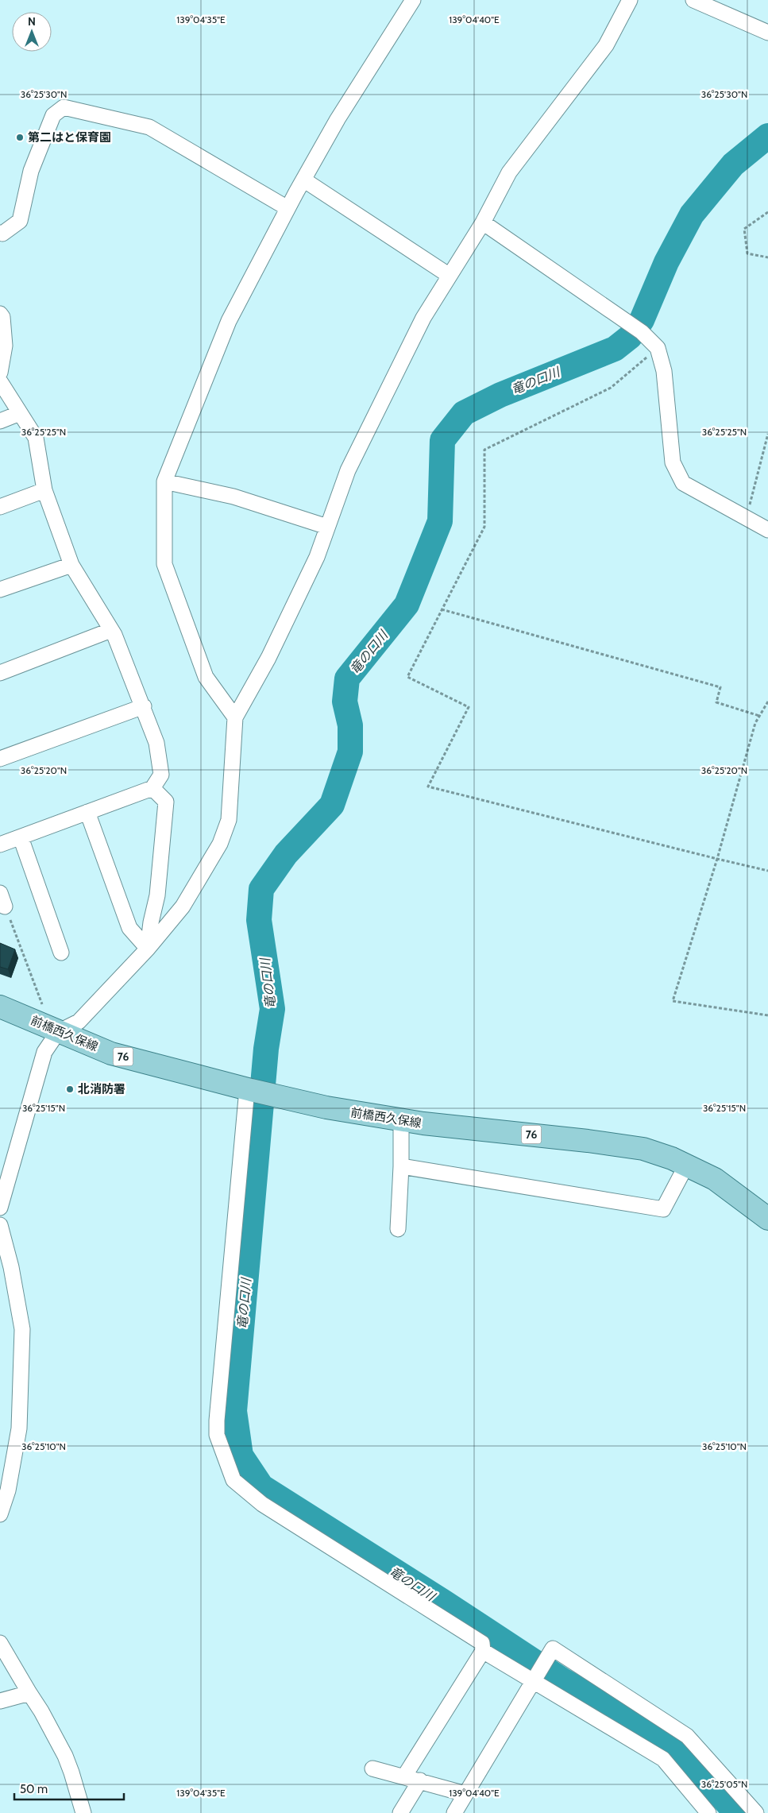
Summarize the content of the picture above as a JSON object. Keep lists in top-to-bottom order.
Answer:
{
  "streets": {
    "main road": ["前橋西久保線", "76"]
  },
  "water": ["竜の口川"],
  "places": ["第二はと保育園", "北消防署"],
  "scale_bar": "50 m",
  "north": "top",
  "coordinates": [
    "139°04'35\"E",
    "139°04'40\"E",
    "36°25'30\"N",
    "36°25'25\"N",
    "36°25'20\"N",
    "36°25'15\"N",
    "36°25'10\"N",
    "36°25'05\"N"
  ]
}
